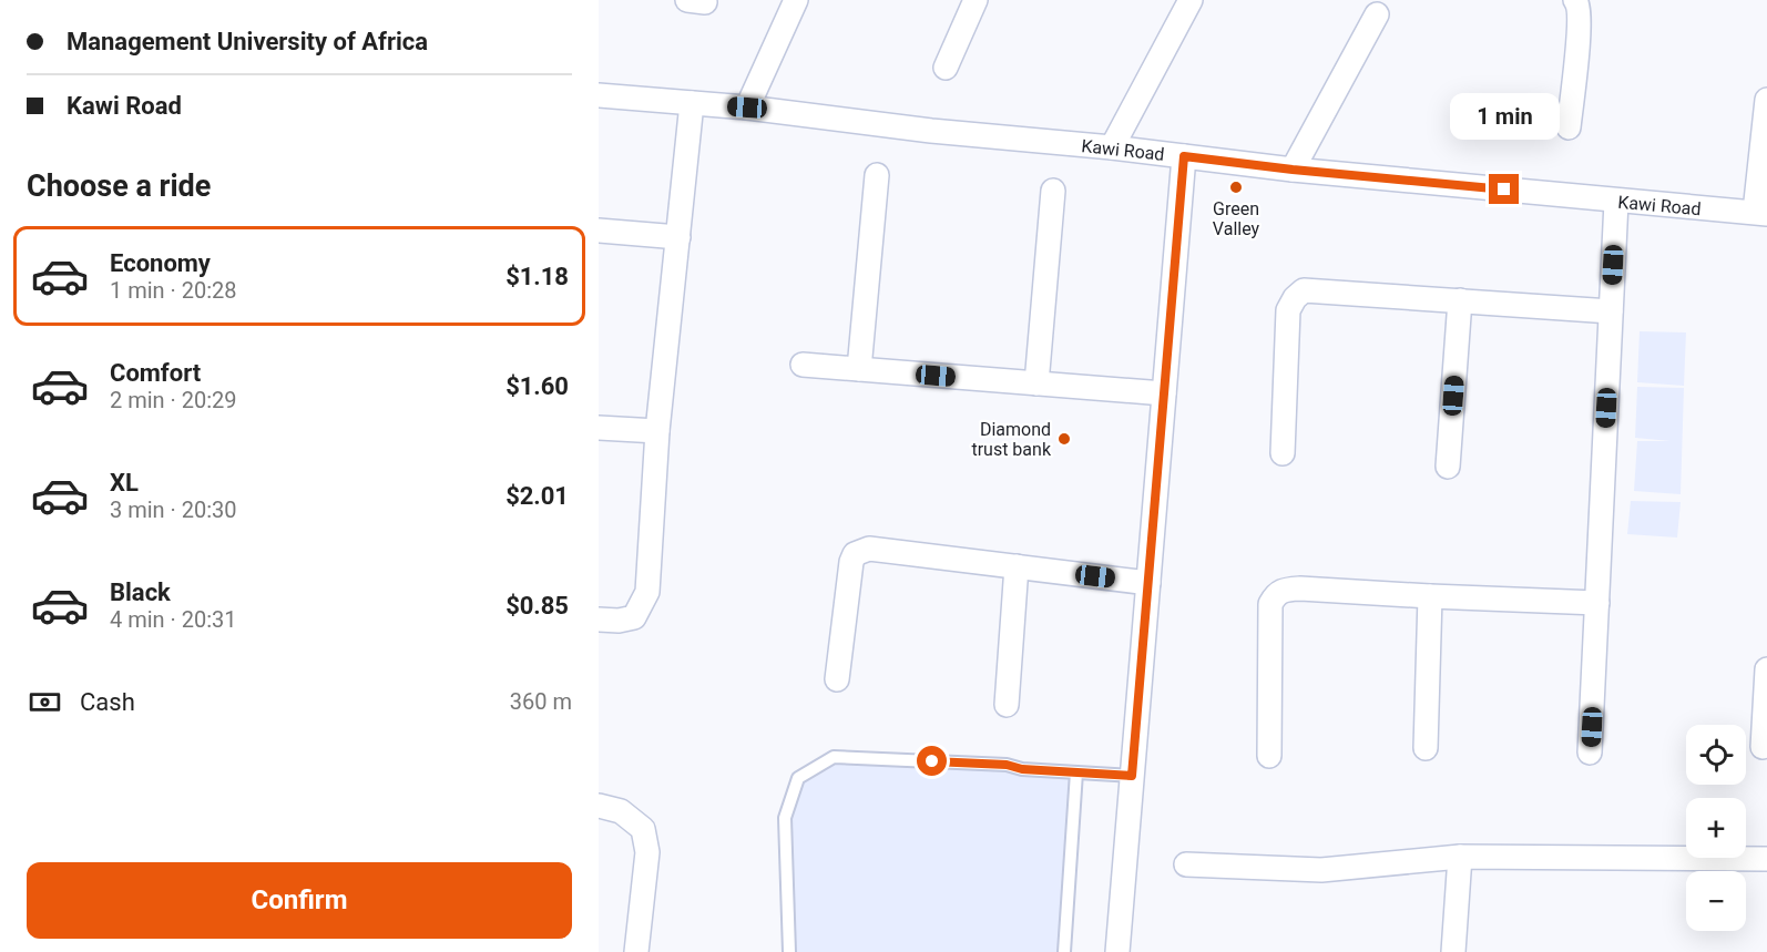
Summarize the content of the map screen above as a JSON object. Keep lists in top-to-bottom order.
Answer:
{
  "streets": {
    "street": ["Kawi Road"]
  },
  "places": ["Green Valley", "Diamond trust bank"],
  "page": {
    "banner": ["Management University of Africa", "Kawi Road"],
    "bubble": "1 min",
    "heading": "Choose a ride",
    "list": [
      {
        "name": "Economy",
        "note": "1 min · 20:28",
        "value": "$1.18"
      },
      {
        "name": "Comfort",
        "note": "2 min · 20:29",
        "value": "$1.60"
      },
      {
        "name": "XL",
        "note": "3 min · 20:30",
        "value": "$2.01"
      },
      {
        "name": "Black",
        "note": "4 min · 20:31",
        "value": "$0.85"
      }
    ],
    "pay": ["Cash", "360 m"],
    "map_buttons": ["+", "−"],
    "buttons": "Confirm"
  }
}
